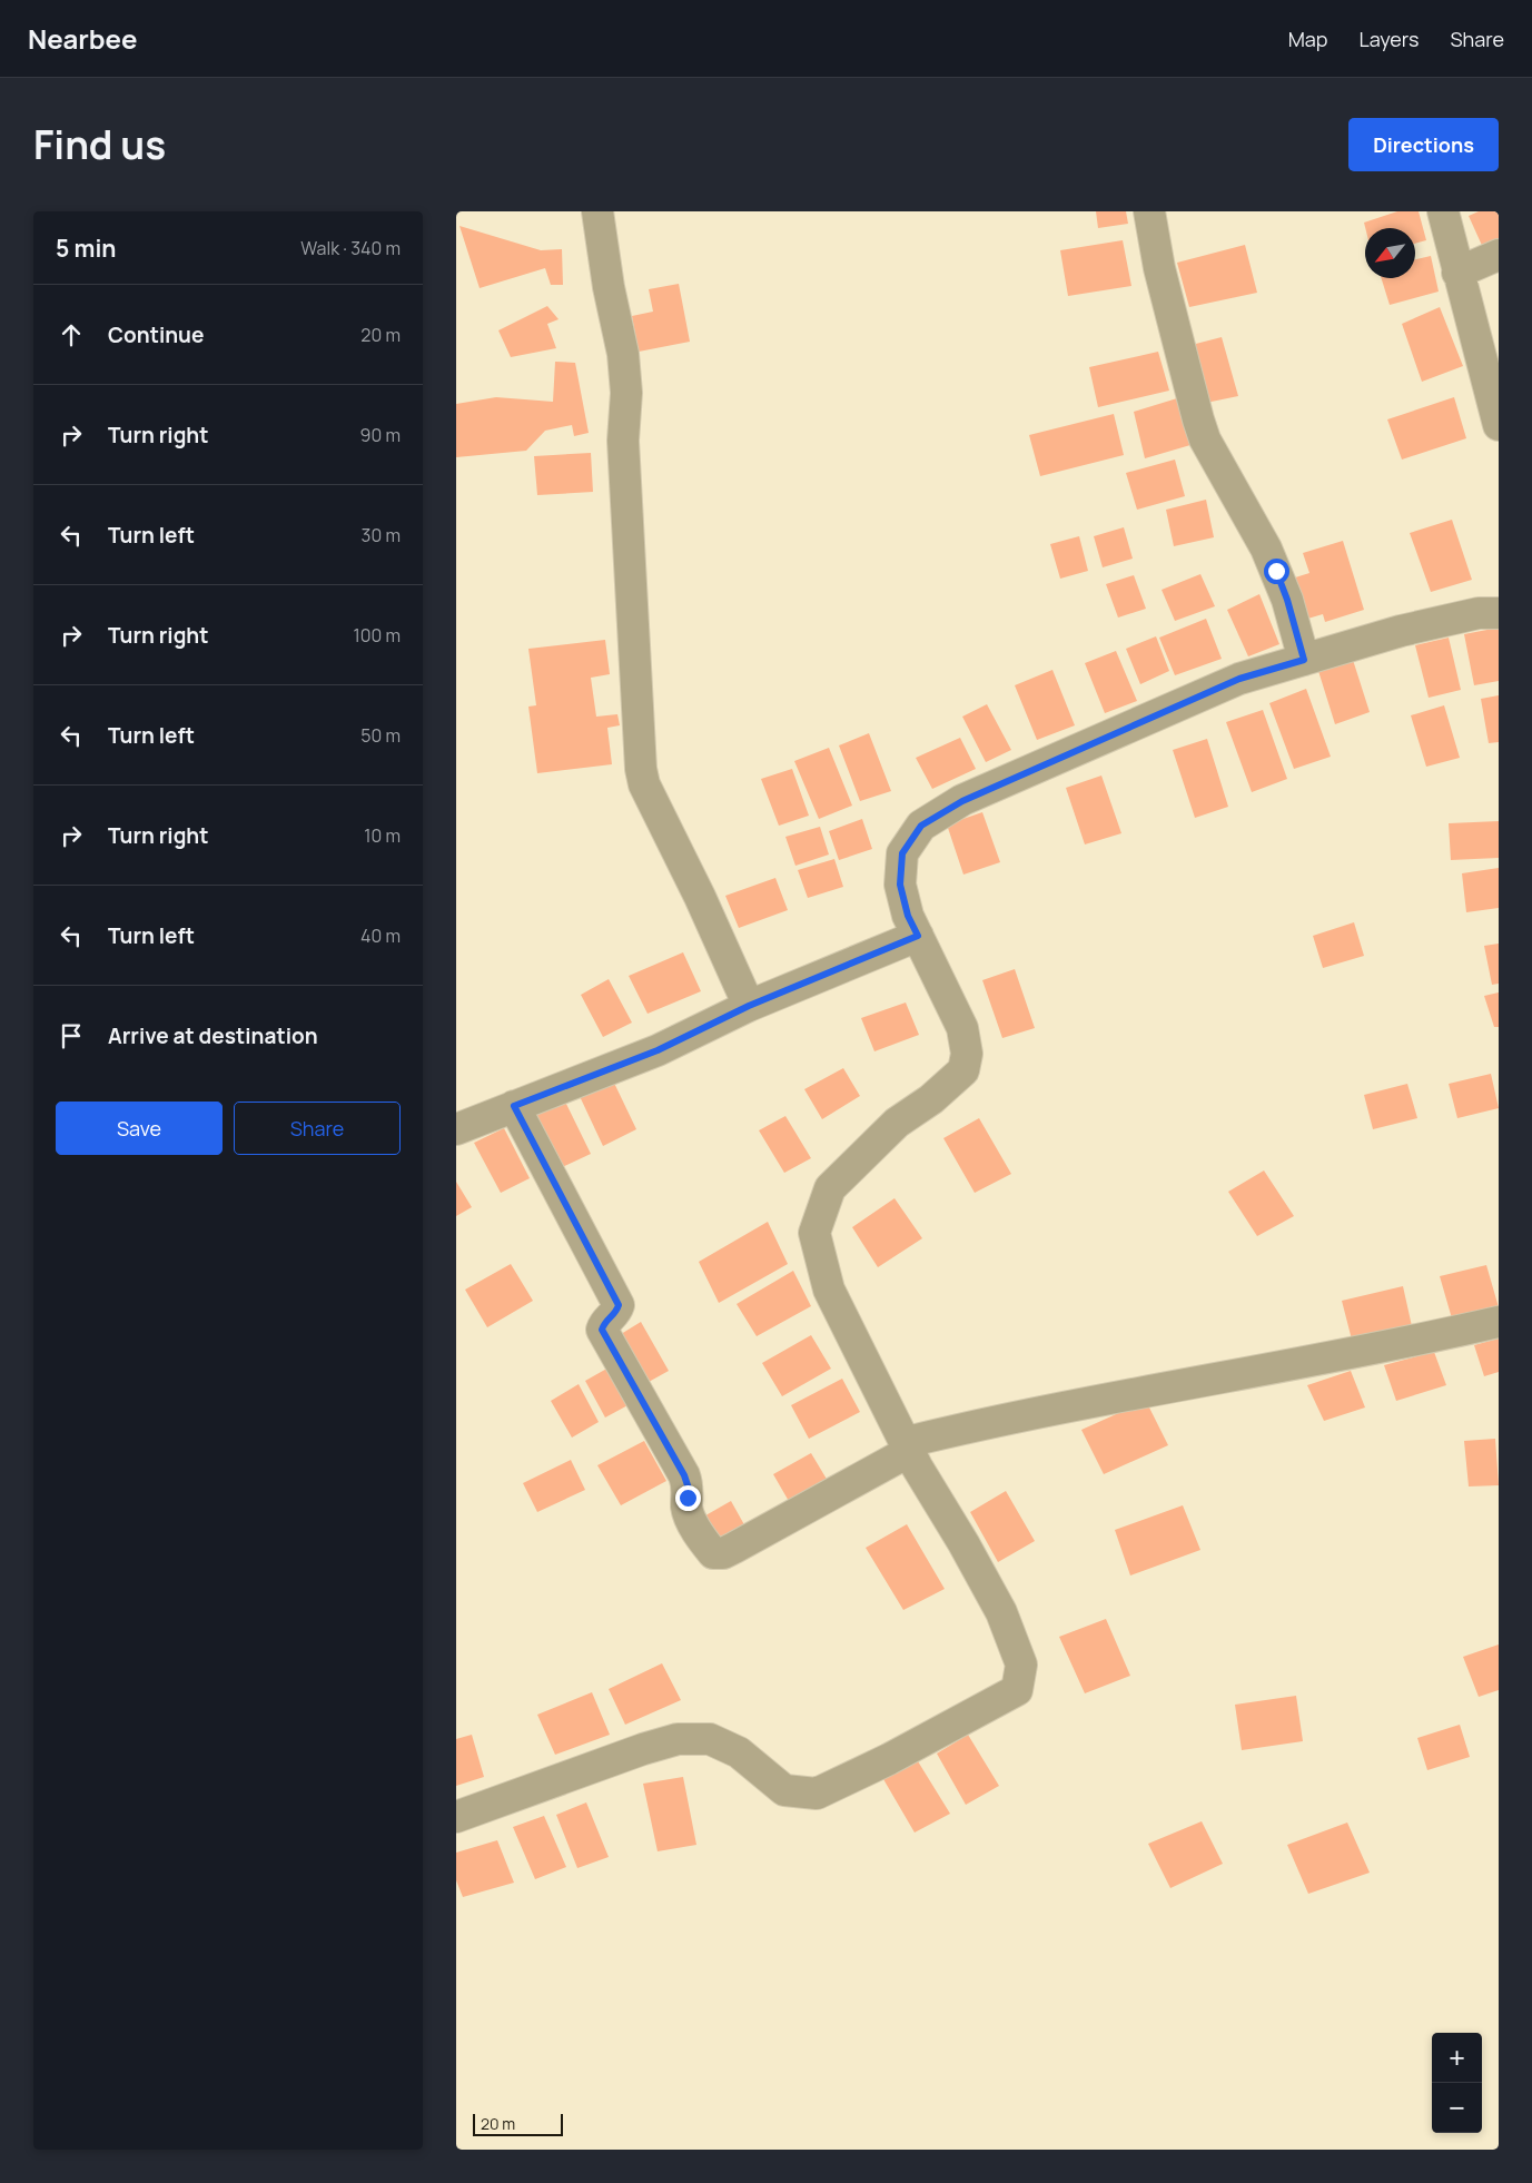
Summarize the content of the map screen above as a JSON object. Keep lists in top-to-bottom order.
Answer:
{
  "scale_bar": "20 m",
  "north": "bottom left",
  "page": {
    "header": "Nearbee",
    "nav": ["Map", "Layers", "Share"],
    "title": "Find us",
    "buttons": [
      "Directions",
      ["Save", "Share"]
    ],
    "heading": ["5 min", "Walk · 340 m"],
    "list": [
      ["Continue", "20 m"],
      ["Turn right", "90 m"],
      ["Turn left", "30 m"],
      ["Turn right", "100 m"],
      ["Turn left", "50 m"],
      ["Turn right", "10 m"],
      ["Turn left", "40 m"],
      "Arrive at destination"
    ],
    "map_buttons": ["+", "−"],
    "scale": "20 m"
  }
}
